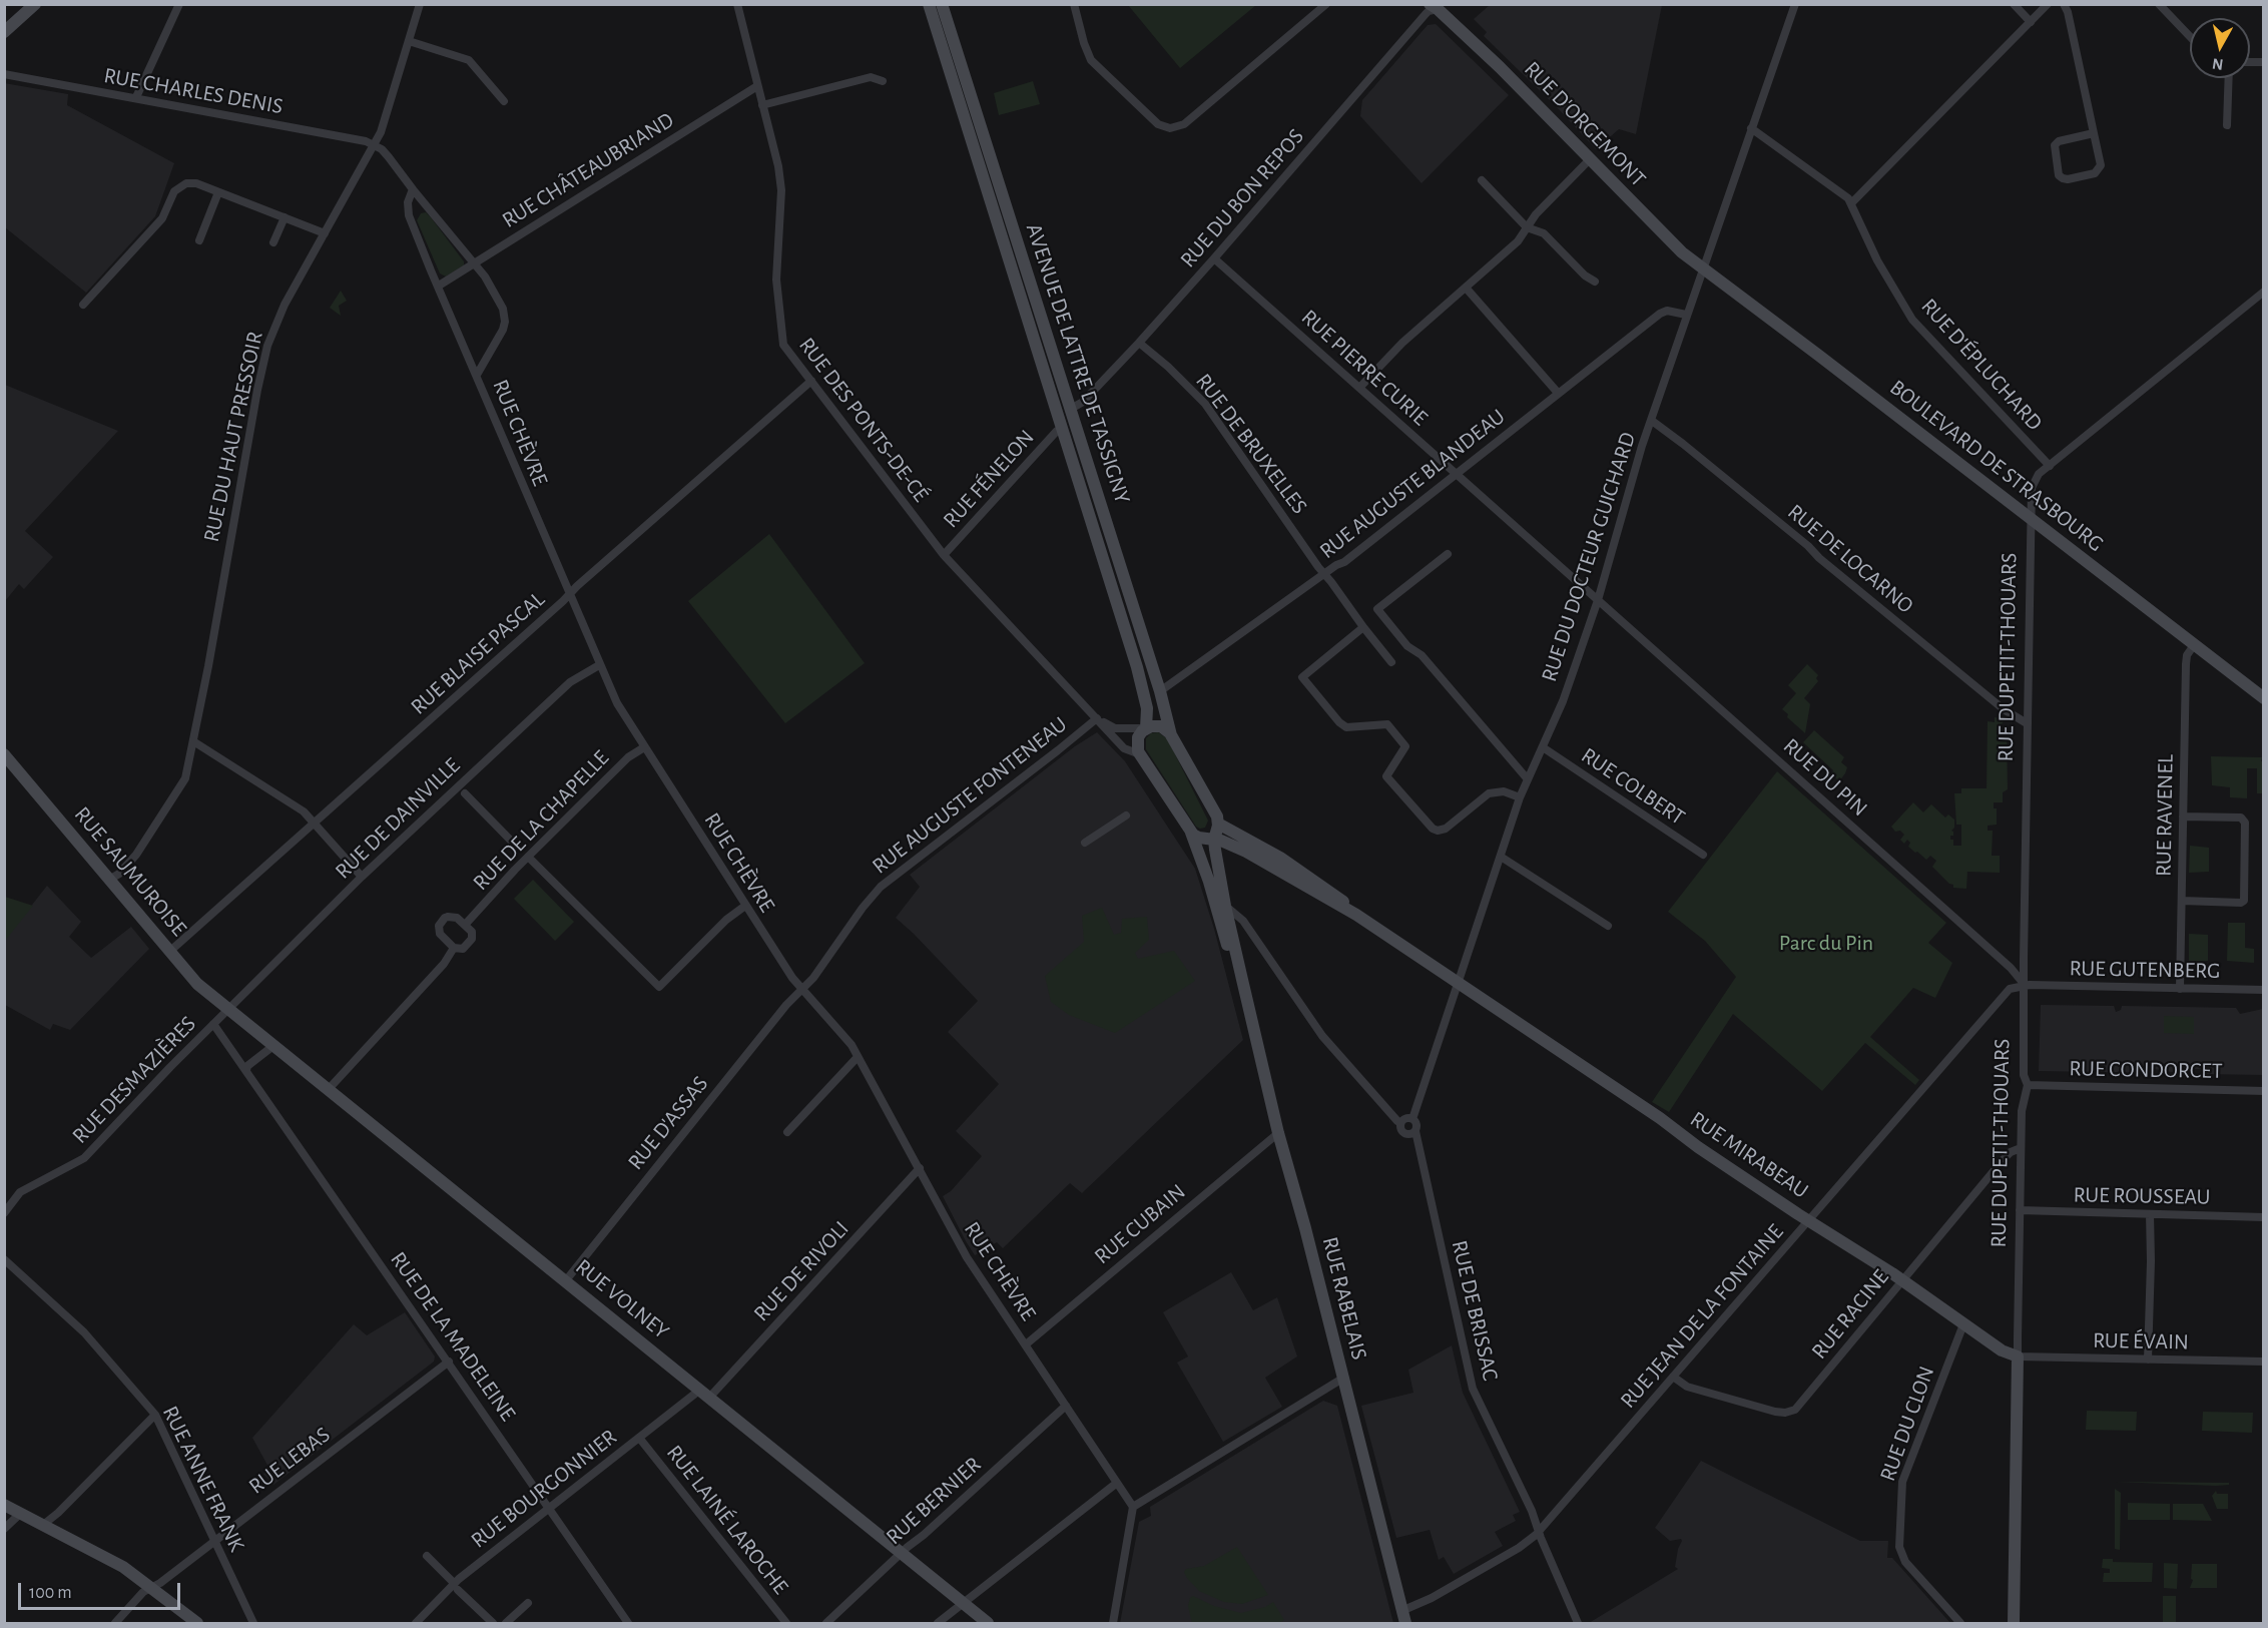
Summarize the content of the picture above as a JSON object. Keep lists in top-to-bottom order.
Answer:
{
  "streets": {
    "street": [
      "RUE CHARLES DENIS",
      "RUE D'ORGEMONT",
      "RUE CHÂTEAUBRIAND",
      "RUE DU BON REPOS",
      "AVENUE DE LATTRE DE TASSIGNY",
      "RUE D'ÉPLUCHARD",
      "RUE PIERRE CURIE",
      "RUE DES PONTS-DE-CÉ",
      "RUE CHÈVRE",
      "RUE DU HAUT PRESSOIR",
      "RUE DE BRUXELLES",
      "BOULEVARD DE STRASBOURG",
      "RUE FÉNELON",
      "RUE AUGUSTE BLANDEAU",
      "RUE DU DOCTEUR GUICHARD",
      "RUE DE LOCARNO",
      "RUE BLAISE PASCAL",
      "RUE DUPETIT-THOUARS",
      "RUE DU PIN",
      "RUE COLBERT",
      "RUE AUGUSTE FONTENEAU",
      "RUE RAVENEL",
      "RUE DE DAINVILLE",
      "RUE DE LA CHAPELLE",
      "RUE SAUMUROISE",
      "RUE GUTENBERG",
      "RUE CONDORCET",
      "RUE DESMAZIÈRES",
      "RUE D'ASSAS",
      "RUE MIRABEAU",
      "RUE ROUSSEAU",
      "RUE CUBAIN",
      "RUE DE RIVOLI",
      "RUE RABELAIS",
      "RUE VOLNEY",
      "RUE DE BRISSAC",
      "RUE RACINE",
      "RUE JEAN DE LA FONTAINE",
      "RUE DE LA MADELEINE",
      "RUE ÉVAIN",
      "RUE DU CLON",
      "RUE LEBAS",
      "RUE ANNE FRANK",
      "RUE BOURGONNIER",
      "RUE BERNIER",
      "RUE LAINÉ LAROCHE"
    ]
  },
  "crossings": [
    ["RUE CHARLES DENIS", "RUE DU HAUT PRESSOIR"],
    ["RUE D'ORGEMONT", "RUE DU BON REPOS"],
    ["RUE D'ORGEMONT", "BOULEVARD DE STRASBOURG"],
    ["RUE D'ORGEMONT", "RUE DU DOCTEUR GUICHARD"],
    ["RUE CHÂTEAUBRIAND", "RUE DES PONTS-DE-CÉ"],
    ["RUE CHÂTEAUBRIAND", "RUE CHÈVRE"],
    ["RUE DU BON REPOS", "AVENUE DE LATTRE DE TASSIGNY"],
    ["RUE DU BON REPOS", "RUE PIERRE CURIE"],
    ["RUE DU BON REPOS", "RUE DE BRUXELLES"],
    ["AVENUE DE LATTRE DE TASSIGNY", "RUE DES PONTS-DE-CÉ"],
    ["AVENUE DE LATTRE DE TASSIGNY", "RUE FÉNELON"],
    ["AVENUE DE LATTRE DE TASSIGNY", "RUE AUGUSTE BLANDEAU"],
    ["AVENUE DE LATTRE DE TASSIGNY", "RUE RABELAIS"],
    ["RUE D'ÉPLUCHARD", "RUE DU DOCTEUR GUICHARD"],
    ["RUE D'ÉPLUCHARD", "RUE DUPETIT-THOUARS"],
    ["RUE PIERRE CURIE", "RUE AUGUSTE BLANDEAU"],
    ["RUE PIERRE CURIE", "RUE DU DOCTEUR GUICHARD"],
    ["RUE PIERRE CURIE", "RUE DU PIN"],
    ["RUE DES PONTS-DE-CÉ", "RUE FÉNELON"],
    ["RUE DES PONTS-DE-CÉ", "RUE BLAISE PASCAL"],
    ["RUE DES PONTS-DE-CÉ", "RUE AUGUSTE FONTENEAU"],
    ["RUE DES PONTS-DE-CÉ", "RUE RABELAIS"],
    ["RUE CHÈVRE", "RUE BLAISE PASCAL"],
    ["RUE CHÈVRE", "RUE AUGUSTE FONTENEAU"],
    ["RUE CHÈVRE", "RUE DE DAINVILLE"],
    ["RUE CHÈVRE", "RUE DE LA CHAPELLE"],
    ["RUE CHÈVRE", "RUE D'ASSAS"],
    ["RUE CHÈVRE", "RUE CUBAIN"],
    ["RUE CHÈVRE", "RUE DE RIVOLI"],
    ["RUE CHÈVRE", "RUE BERNIER"],
    ["RUE DU HAUT PRESSOIR", "RUE SAUMUROISE"],
    ["RUE DE BRUXELLES", "RUE AUGUSTE BLANDEAU"],
    ["BOULEVARD DE STRASBOURG", "RUE DU DOCTEUR GUICHARD"],
    ["BOULEVARD DE STRASBOURG", "RUE DUPETIT-THOUARS"],
    ["BOULEVARD DE STRASBOURG", "RUE RAVENEL"],
    ["RUE AUGUSTE BLANDEAU", "RUE DU DOCTEUR GUICHARD"],
    ["RUE DU DOCTEUR GUICHARD", "RUE DE LOCARNO"],
    ["RUE DU DOCTEUR GUICHARD", "RUE DU PIN"],
    ["RUE DU DOCTEUR GUICHARD", "RUE COLBERT"],
    ["RUE DU DOCTEUR GUICHARD", "RUE MIRABEAU"],
    ["RUE DU DOCTEUR GUICHARD", "RUE DE BRISSAC"],
    ["RUE DE LOCARNO", "RUE DUPETIT-THOUARS"],
    ["RUE BLAISE PASCAL", "RUE SAUMUROISE"],
    ["RUE DUPETIT-THOUARS", "RUE DU PIN"],
    ["RUE DUPETIT-THOUARS", "RUE GUTENBERG"],
    ["RUE DUPETIT-THOUARS", "RUE CONDORCET"],
    ["RUE DUPETIT-THOUARS", "RUE MIRABEAU"],
    ["RUE DUPETIT-THOUARS", "RUE ROUSSEAU"],
    ["RUE DUPETIT-THOUARS", "RUE RACINE"],
    ["RUE DUPETIT-THOUARS", "RUE JEAN DE LA FONTAINE"],
    ["RUE DUPETIT-THOUARS", "RUE ÉVAIN"],
    ["RUE DU PIN", "RUE GUTENBERG"],
    ["RUE DU PIN", "RUE JEAN DE LA FONTAINE"],
    ["RUE AUGUSTE FONTENEAU", "RUE D'ASSAS"],
    ["RUE RAVENEL", "RUE GUTENBERG"],
    ["RUE DE DAINVILLE", "RUE SAUMUROISE"],
    ["RUE DE DAINVILLE", "RUE DESMAZIÈRES"],
    ["RUE DE DAINVILLE", "RUE VOLNEY"],
    ["RUE SAUMUROISE", "RUE DESMAZIÈRES"],
    ["RUE SAUMUROISE", "RUE VOLNEY"],
    ["RUE GUTENBERG", "RUE JEAN DE LA FONTAINE"],
    ["RUE DESMAZIÈRES", "RUE VOLNEY"],
    ["RUE DESMAZIÈRES", "RUE DE LA MADELEINE"],
    ["RUE D'ASSAS", "RUE VOLNEY"],
    ["RUE MIRABEAU", "RUE RACINE"],
    ["RUE MIRABEAU", "RUE JEAN DE LA FONTAINE"],
    ["RUE MIRABEAU", "RUE ÉVAIN"],
    ["RUE MIRABEAU", "RUE DU CLON"],
    ["RUE CUBAIN", "RUE RABELAIS"],
    ["RUE DE RIVOLI", "RUE VOLNEY"],
    ["RUE DE RIVOLI", "RUE BOURGONNIER"],
    ["RUE RABELAIS", "RUE JEAN DE LA FONTAINE"],
    ["RUE VOLNEY", "RUE BOURGONNIER"],
    ["RUE VOLNEY", "RUE BERNIER"],
    ["RUE DE BRISSAC", "RUE JEAN DE LA FONTAINE"],
    ["RUE RACINE", "RUE JEAN DE LA FONTAINE"],
    ["RUE DE LA MADELEINE", "RUE LEBAS"],
    ["RUE DE LA MADELEINE", "RUE BOURGONNIER"],
    ["RUE LEBAS", "RUE ANNE FRANK"],
    ["RUE BOURGONNIER", "RUE LAINÉ LAROCHE"]
  ],
  "parks": ["Parc du Pin"],
  "scale_bar": "100 m",
  "north": "bottom"
}
